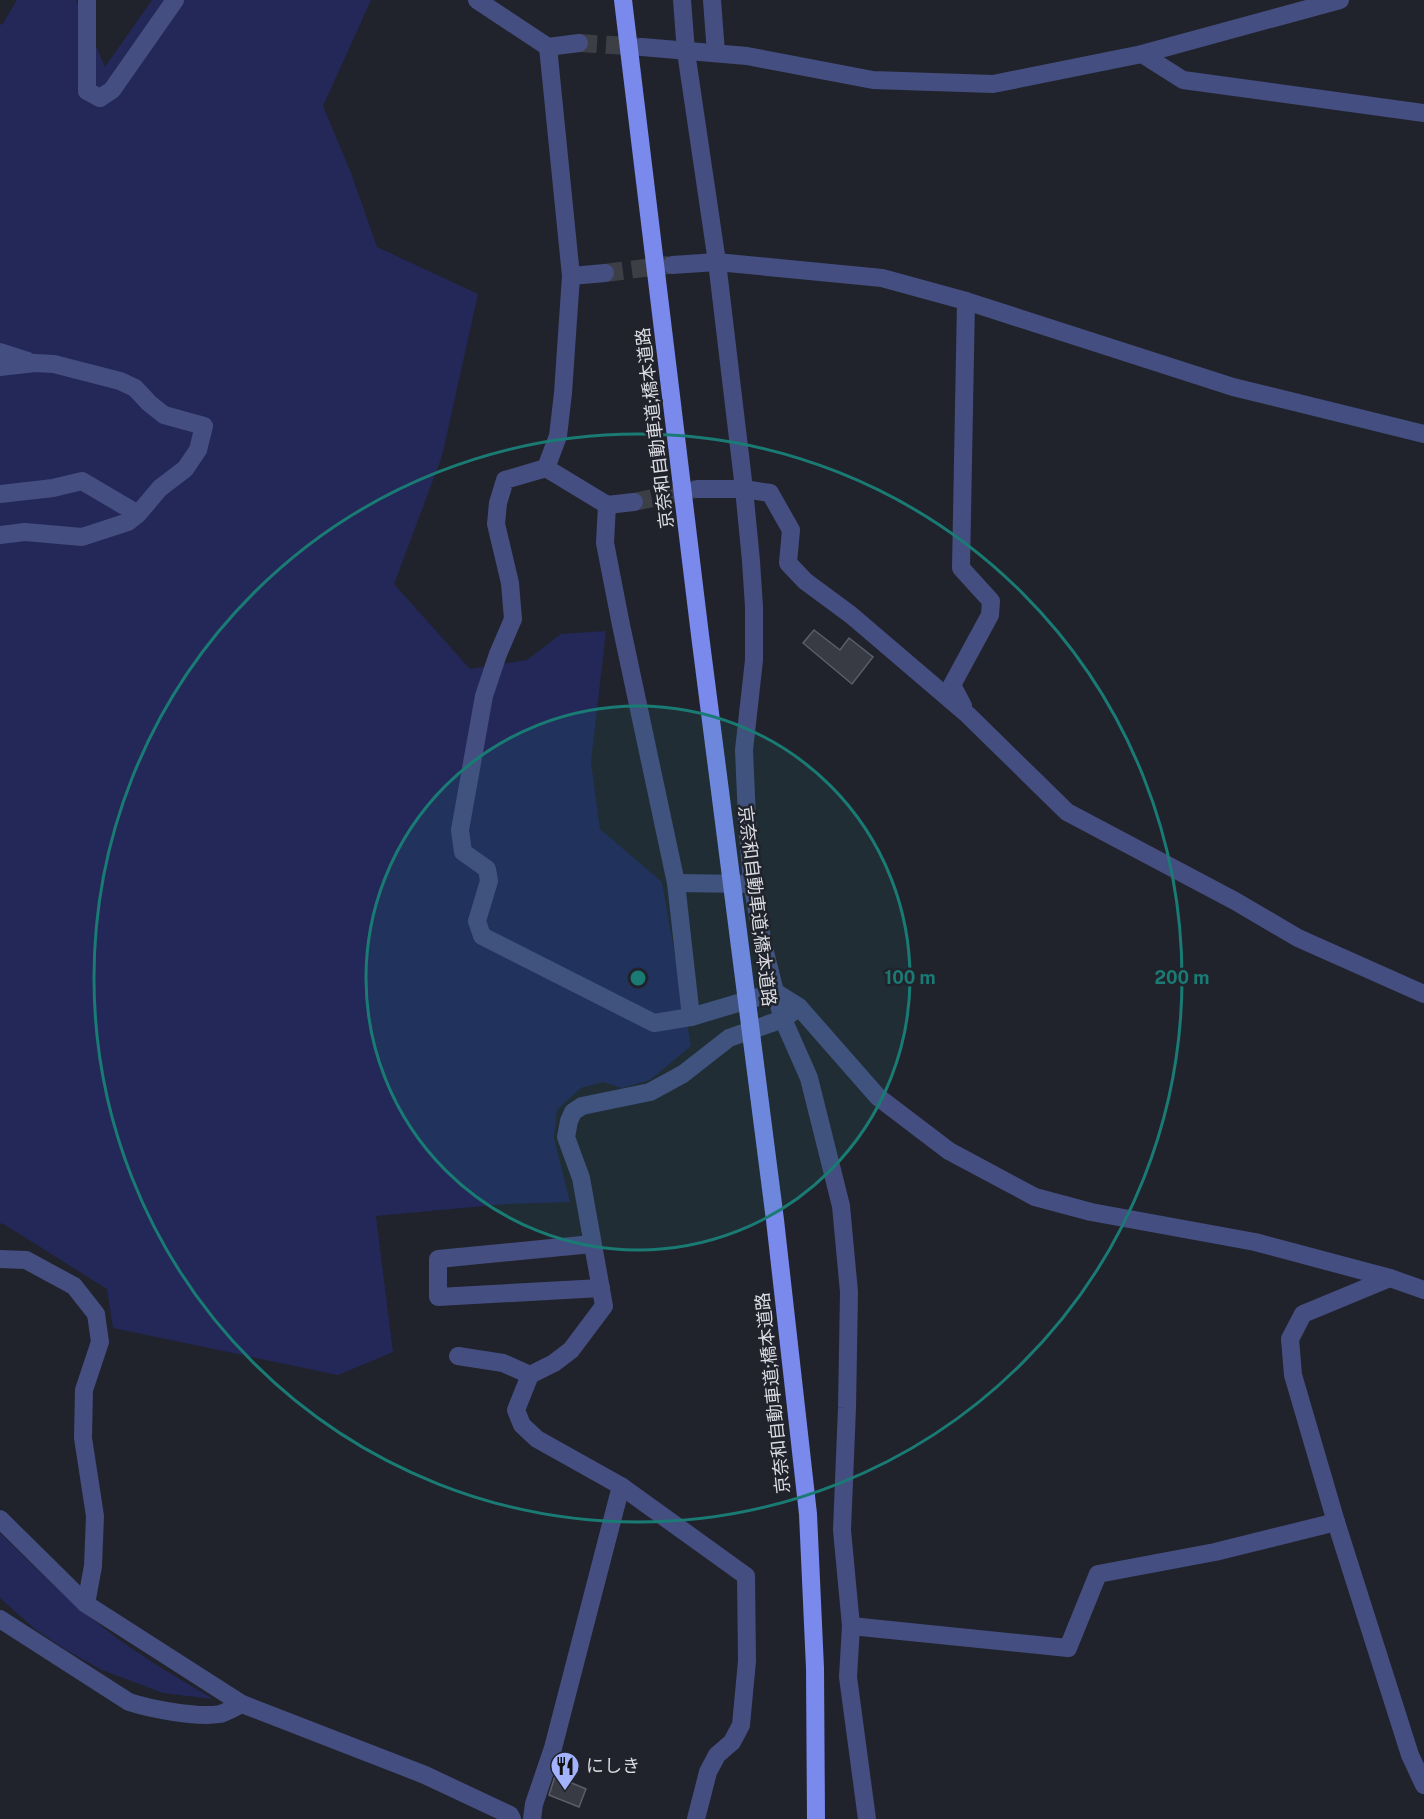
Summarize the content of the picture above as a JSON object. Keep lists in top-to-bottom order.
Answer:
{
  "streets": {
    "highway": ["京奈和自動車道;橋本道路"]
  },
  "places": {
    "restaurant": ["にしき"]
  },
  "rings": ["100 m", "200 m"]
}
